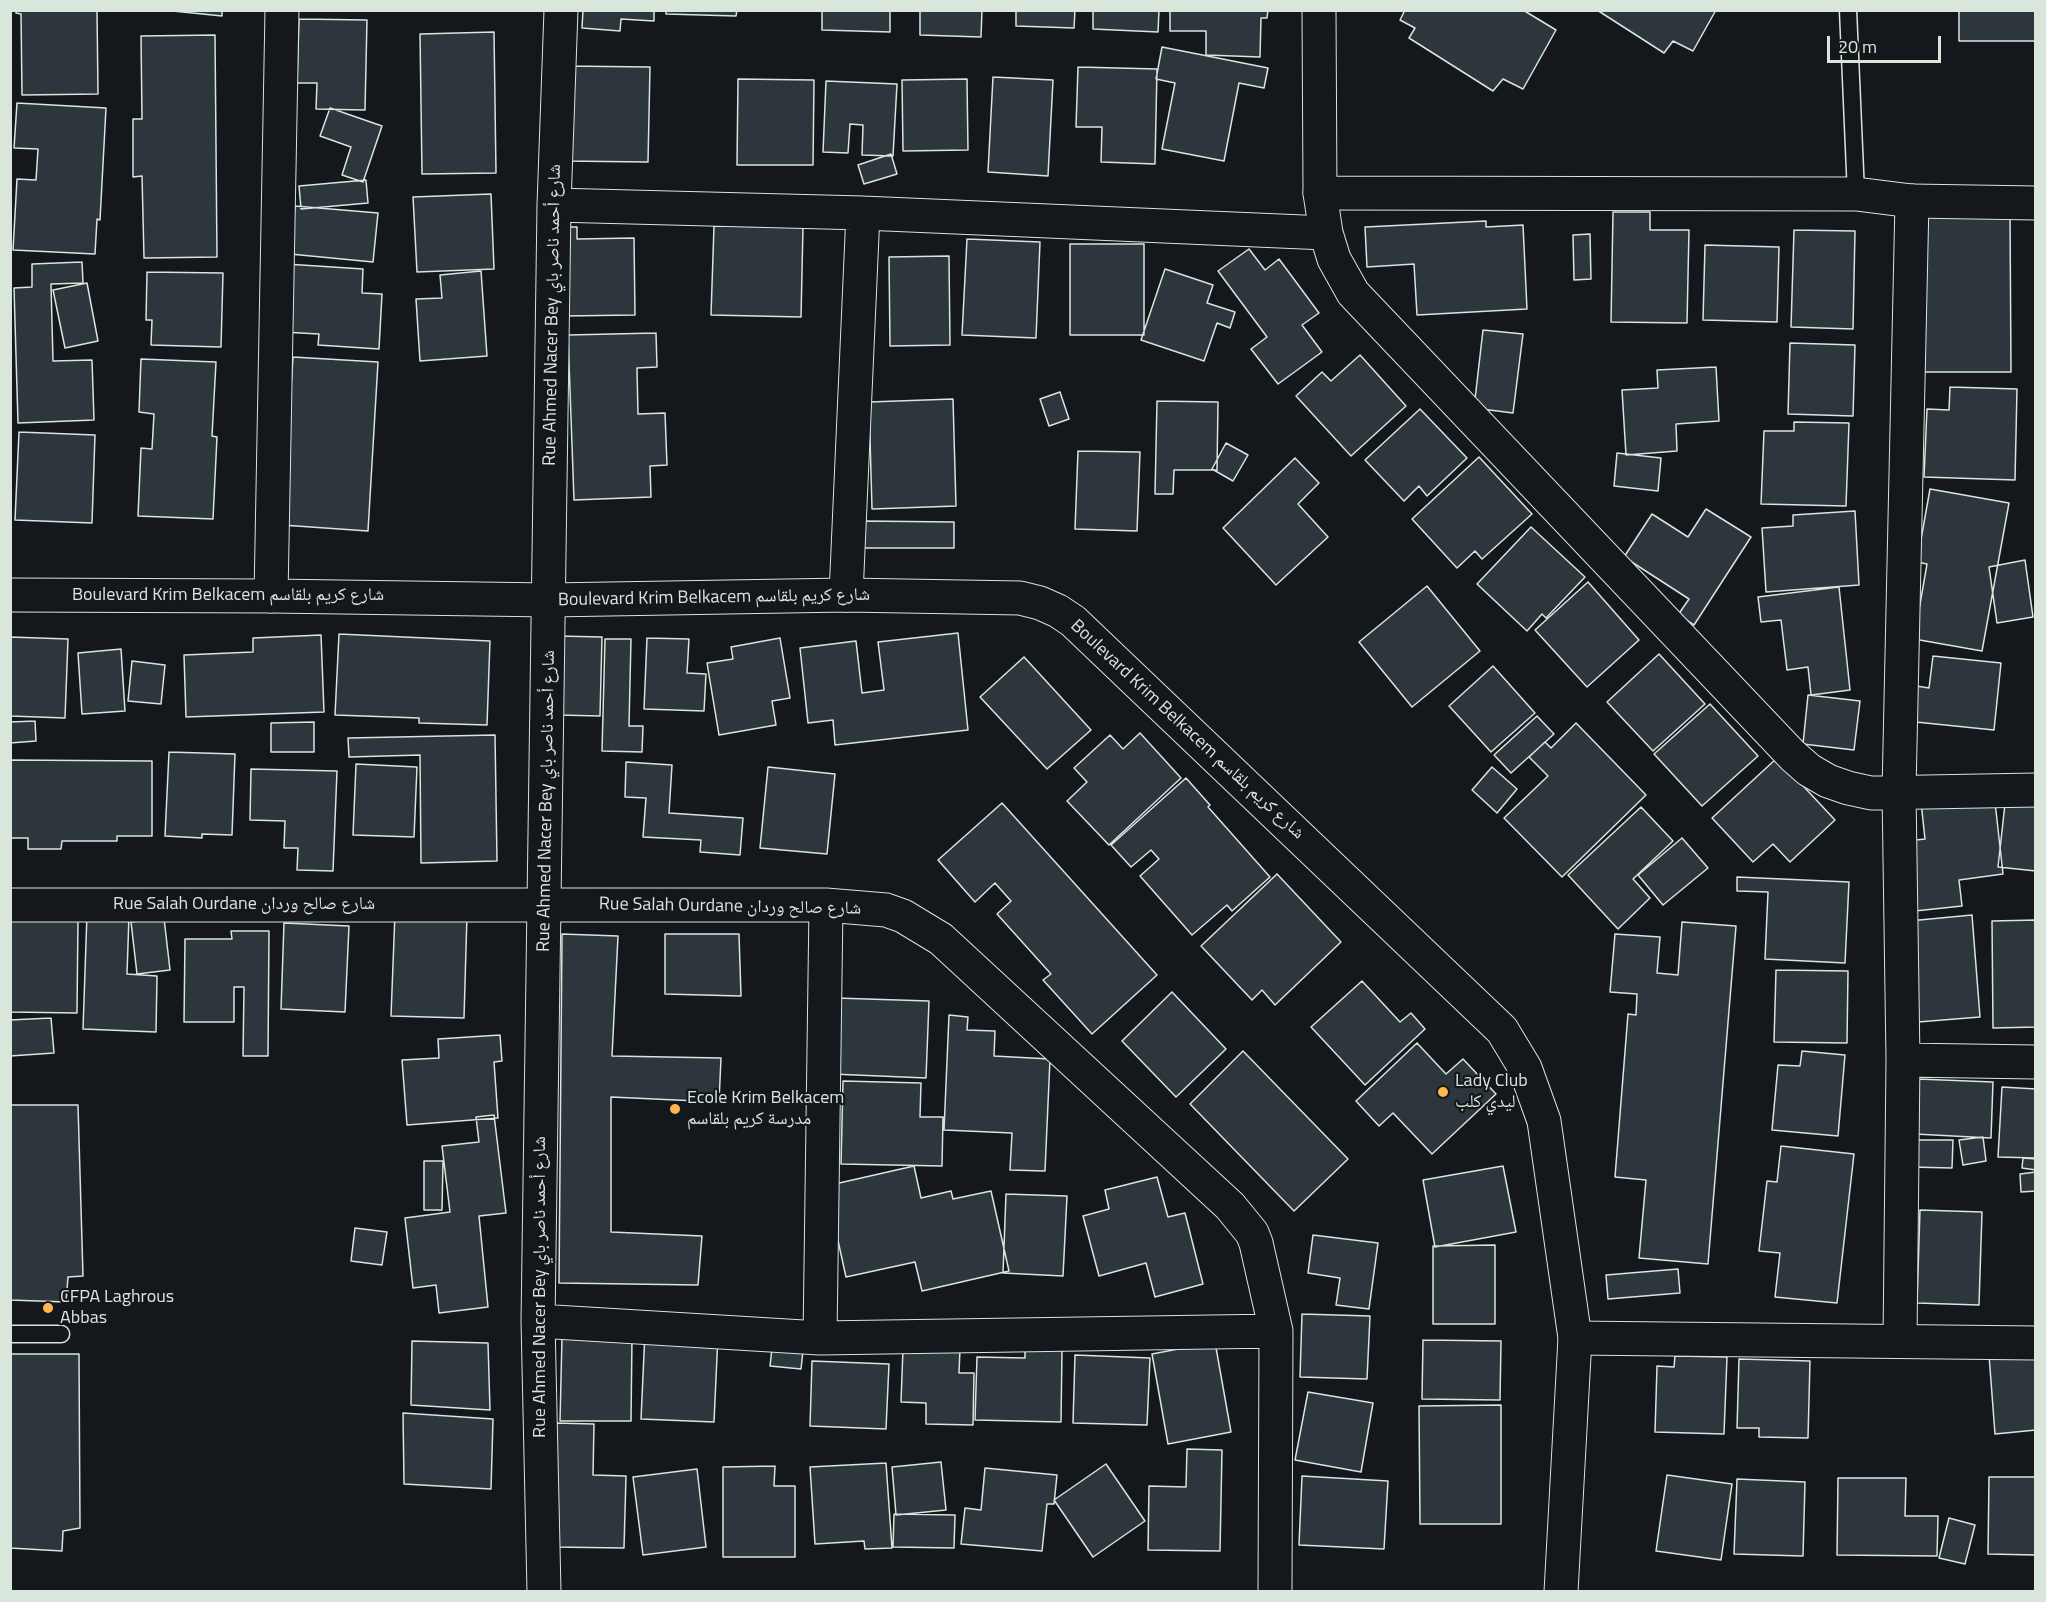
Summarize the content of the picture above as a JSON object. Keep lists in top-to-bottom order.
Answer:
{
  "streets": {
    "street": ["Rue Ahmed Nacer Bey شارع أحمد ناصر باي", "Boulevard Krim Belkacem شارع كريم بلقاسم", "Rue Salah Ourdane شارع صالح وردان"]
  },
  "crossings": [
    ["Rue Ahmed Nacer Bey شارع أحمد ناصر باي", "Boulevard Krim Belkacem شارع كريم بلقاسم"],
    ["Rue Ahmed Nacer Bey شارع أحمد ناصر باي", "Rue Salah Ourdane شارع صالح وردان"]
  ],
  "places": ["Lady Club ليدي كلب", "Ecole Krim Belkacem مدرسة كريم بلقاسم", "CFPA Laghrous Abbas"],
  "scale_bar": "20 m"
}
